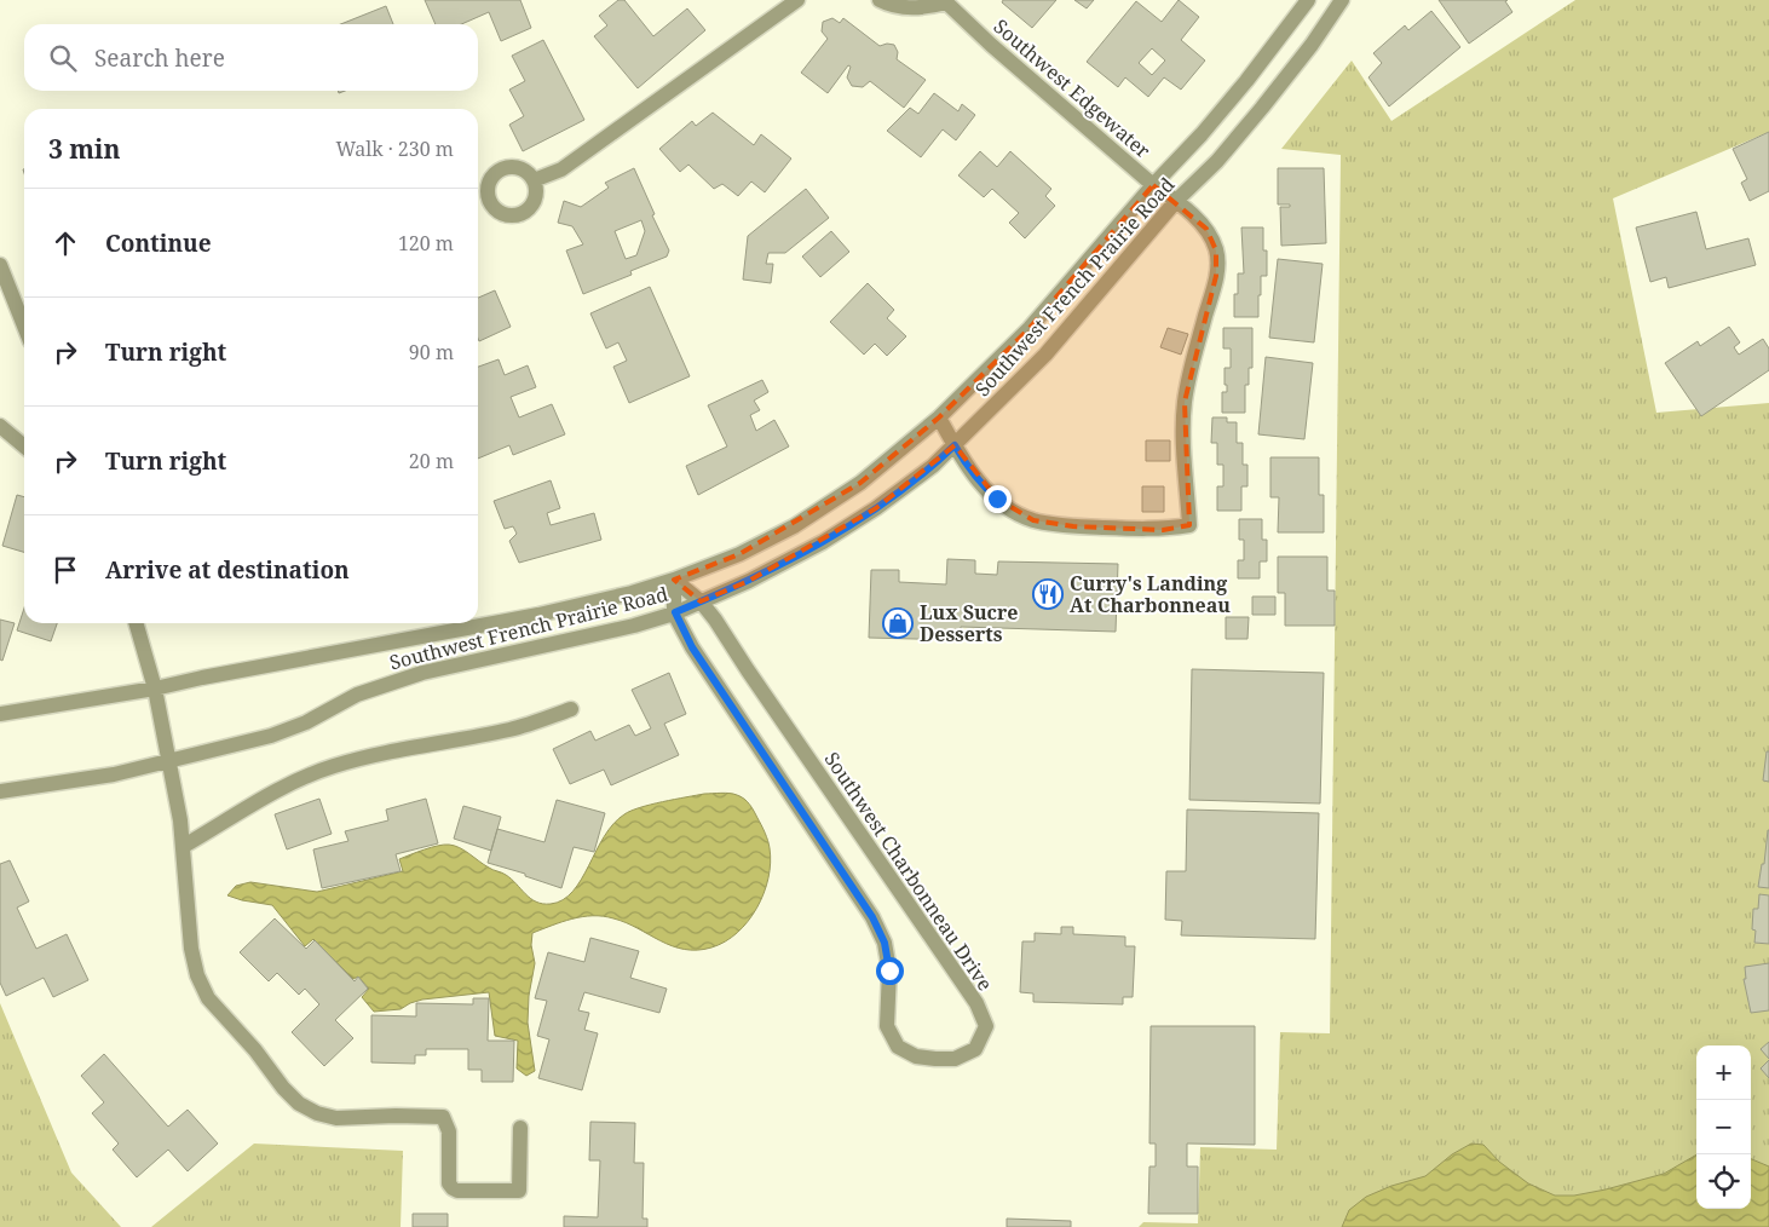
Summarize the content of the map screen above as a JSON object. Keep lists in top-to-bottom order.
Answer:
{
  "streets": {
    "street": ["Southwest Edgewater", "Southwest French Prairie Road", "Southwest Charbonneau Drive"]
  },
  "crossings": [
    ["Southwest Edgewater", "Southwest French Prairie Road"],
    ["Southwest French Prairie Road", "Southwest Charbonneau Drive"]
  ],
  "places": {
    "restaurant": ["Curry's Landing At Charbonneau"],
    "shop": ["Lux Sucre Desserts"]
  },
  "page": {
    "search": "Search here",
    "heading": ["3 min", "Walk · 230 m"],
    "list": [
      ["Continue", "120 m"],
      ["Turn right", "90 m"],
      ["Turn right", "20 m"],
      "Arrive at destination"
    ],
    "map_buttons": ["+", "−"]
  }
}
